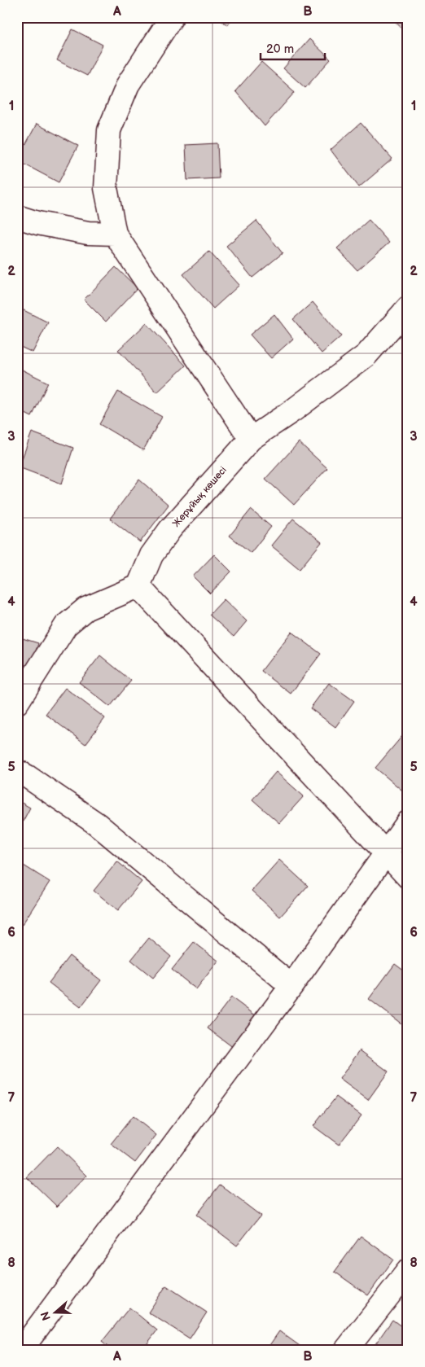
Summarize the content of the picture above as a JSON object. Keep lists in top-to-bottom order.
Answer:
{
  "streets": {
    "street": ["Жерұйық көшесі"]
  },
  "scale_bar": "20 m",
  "north": "left",
  "grid": {
    "columns": ["A", "B"],
    "rows": [
      "1",
      "2",
      "3",
      "4",
      "5",
      "6",
      "7",
      "8"
    ]
  }
}
